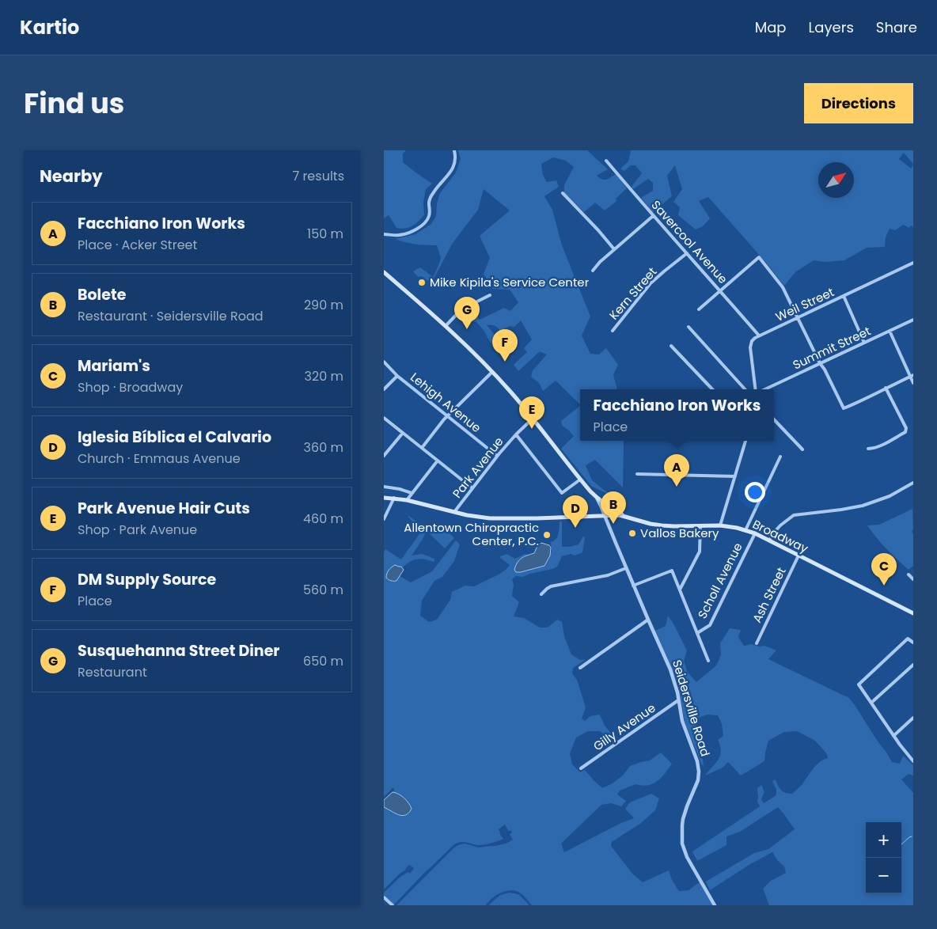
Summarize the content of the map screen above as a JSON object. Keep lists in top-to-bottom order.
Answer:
{
  "streets": {
    "main road": ["Broadway"],
    "street": [
      "Savercool Avenue",
      "Kern Street",
      "Weil Street",
      "Summit Street",
      "Lehigh Avenue",
      "Park Avenue",
      "Scholl Avenue",
      "Ash Street",
      "Seidersville Road",
      "Gilly Avenue"
    ]
  },
  "crossings": [
    ["Savercool Avenue", "Kern Street"],
    ["Savercool Avenue", "Weil Street"],
    ["Lehigh Avenue", "Park Avenue"],
    ["Park Avenue", "Broadway"],
    ["Broadway", "Scholl Avenue"],
    ["Broadway", "Ash Street"],
    ["Broadway", "Seidersville Road"],
    ["Seidersville Road", "Gilly Avenue"]
  ],
  "places": ["Mike Kipila's Service Center", "Vallos Bakery", "Allentown Chiropractic Center, P.C."],
  "north": "top right",
  "page": {
    "header": "Kartio",
    "nav": ["Map", "Layers", "Share"],
    "title": "Find us",
    "buttons": "Directions",
    "heading": ["Nearby", "7 results"],
    "list": [
      {
        "mark": "A",
        "name": "Facchiano Iron Works",
        "note": "Place · Acker Street",
        "value": "150 m"
      },
      {
        "mark": "B",
        "name": "Bolete",
        "note": "Restaurant · Seidersville Road",
        "value": "290 m"
      },
      {
        "mark": "C",
        "name": "Mariam's",
        "note": "Shop · Broadway",
        "value": "320 m"
      },
      {
        "mark": "D",
        "name": "Iglesia Bíblica el Calvario",
        "note": "Church · Emmaus Avenue",
        "value": "360 m"
      },
      {
        "mark": "E",
        "name": "Park Avenue Hair Cuts",
        "note": "Shop · Park Avenue",
        "value": "460 m"
      },
      {
        "mark": "F",
        "name": "DM Supply Source",
        "note": "Place",
        "value": "560 m"
      },
      {
        "mark": "G",
        "name": "Susquehanna Street Diner",
        "note": "Restaurant",
        "value": "650 m"
      }
    ],
    "pins": [
      "G",
      "F",
      "E",
      "A",
      "B",
      "D",
      "C"
    ],
    "popup": ["Facchiano Iron Works", "Place"],
    "map_buttons": ["+", "−"]
  }
}
